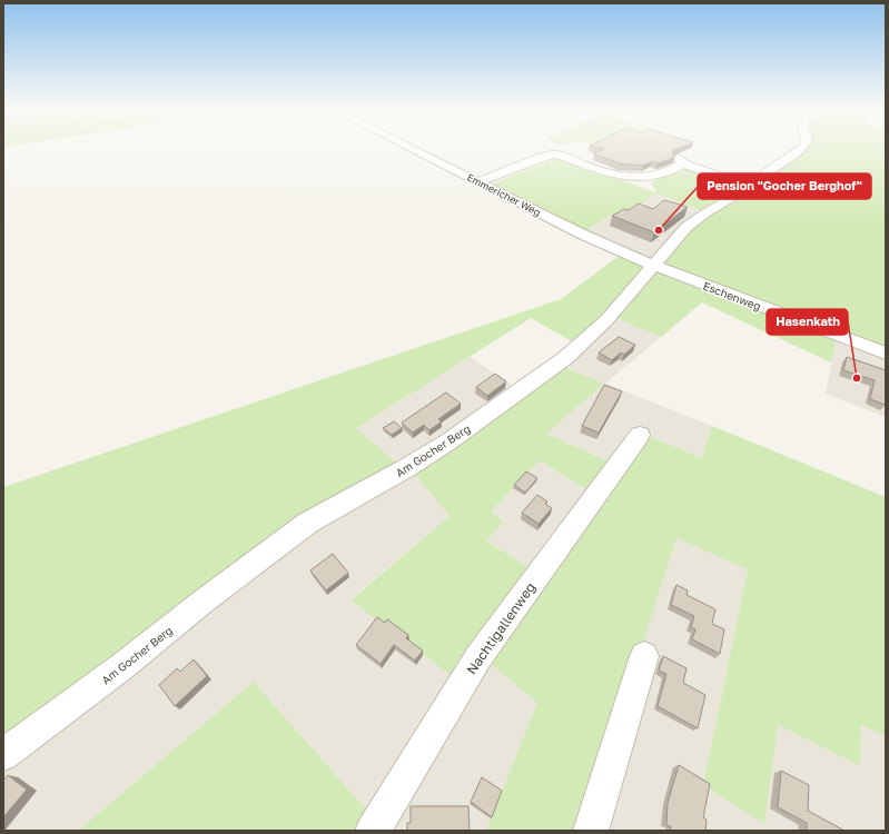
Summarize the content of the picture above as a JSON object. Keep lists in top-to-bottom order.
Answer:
{
  "streets": {
    "street": [
      "Emmericher Weg",
      "Eschenweg",
      "Am Gocher Berg",
      "Nachtigallenweg"
    ]
  },
  "crossings": [
    ["Emmericher Weg", "Eschenweg"],
    ["Emmericher Weg", "Am Gocher Berg"],
    ["Eschenweg", "Am Gocher Berg"]
  ],
  "places": ["Pension \"Gocher Berghof\"", "Hasenkath"]
}
